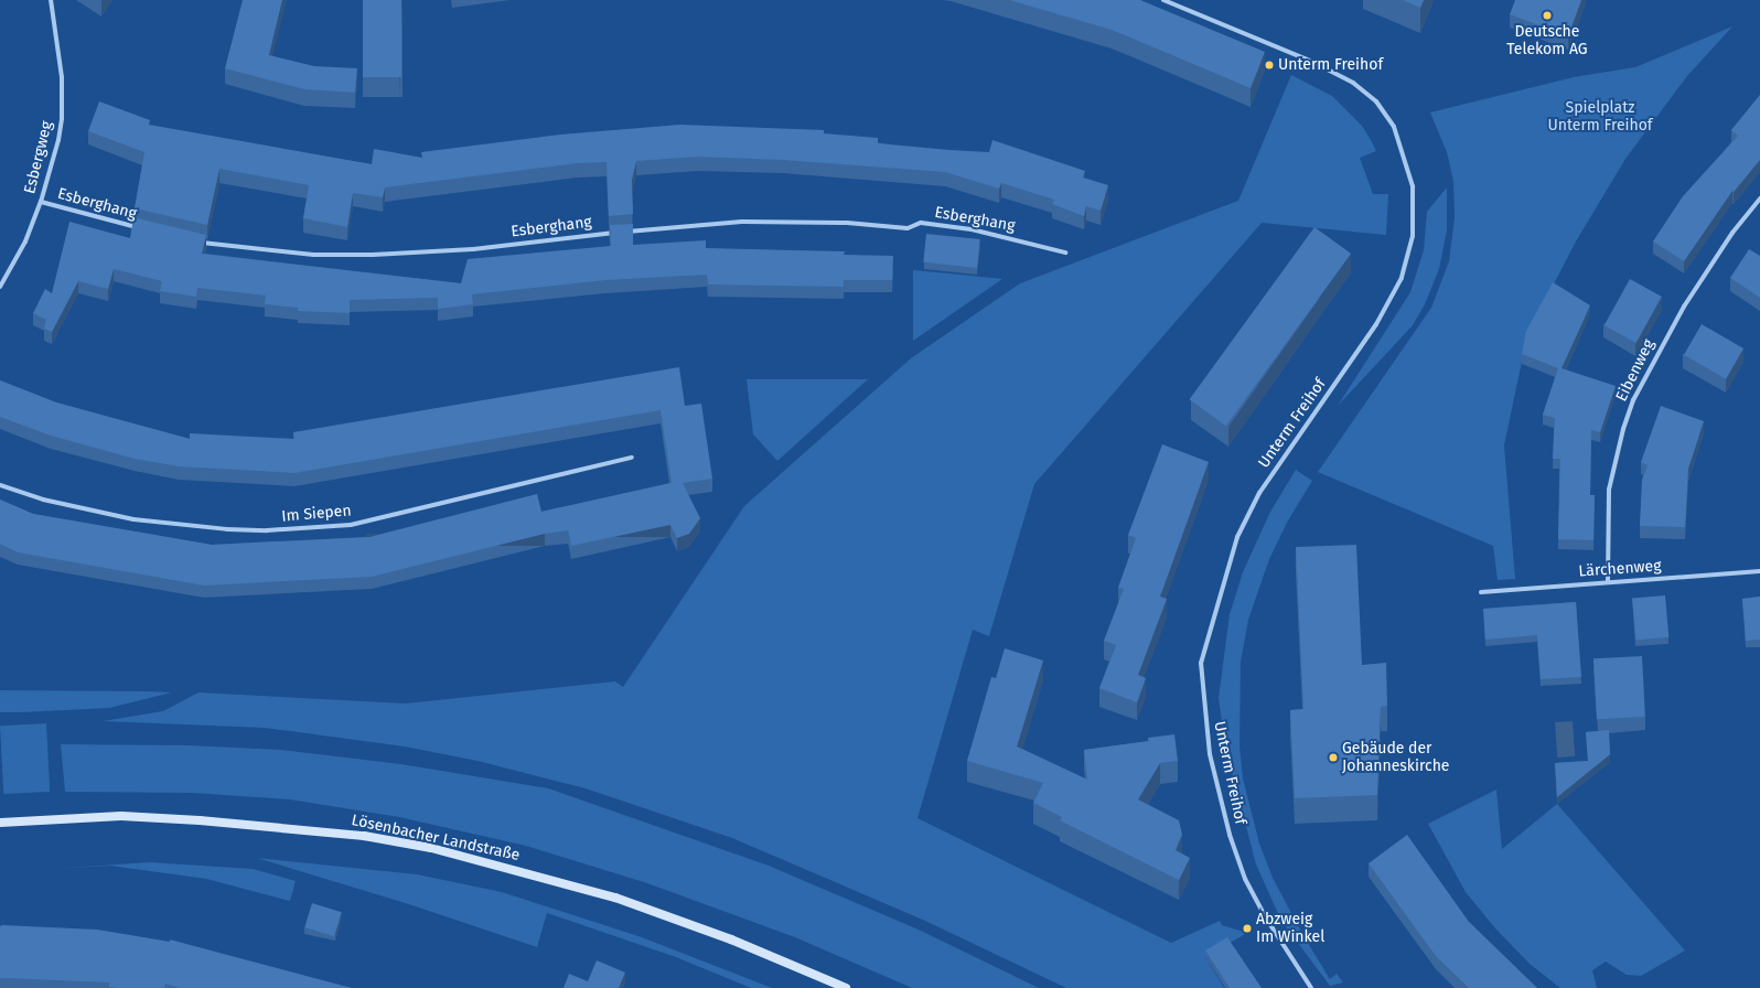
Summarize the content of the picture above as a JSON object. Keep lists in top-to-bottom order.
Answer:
{
  "streets": {
    "main road": ["Lösenbacher Landstraße"],
    "street": [
      "Esbergweg",
      "Esberghang",
      "Eibenweg",
      "Unterm Freihof",
      "Im Siepen",
      "Lärchenweg"
    ]
  },
  "crossings": [
    ["Esbergweg", "Esberghang"],
    ["Eibenweg", "Lärchenweg"]
  ],
  "parks": ["Spielplatz Unterm Freihof"],
  "places": [
    "Deutsche Telekom AG",
    "Unterm Freihof",
    "Gebäude der Johanneskirche",
    "Abzweig Im Winkel"
  ]
}
